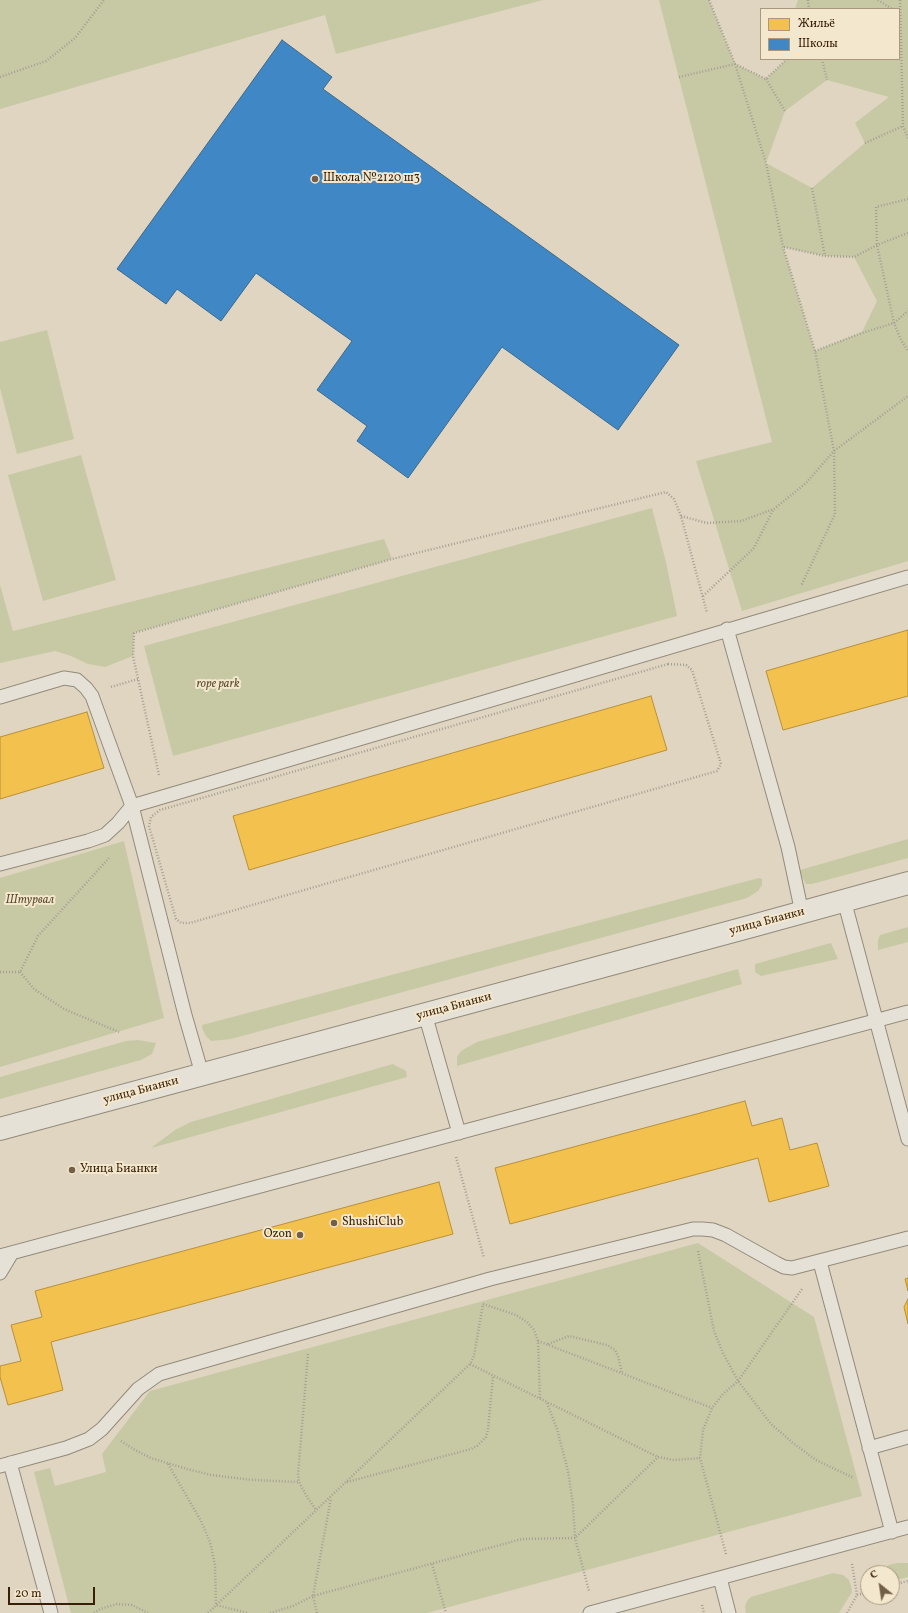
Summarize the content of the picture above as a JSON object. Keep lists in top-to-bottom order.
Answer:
{
  "streets": {
    "street": ["улица Бианки"]
  },
  "parks": ["rope park", "Штурвал"],
  "places": [
    "Школа №2120 ш3",
    "Улица Бианки",
    "ShushiClub",
    "Ozon"
  ],
  "legend": ["Жильё", "Школы"],
  "scale_bar": "20 m",
  "north": "top left"
}
